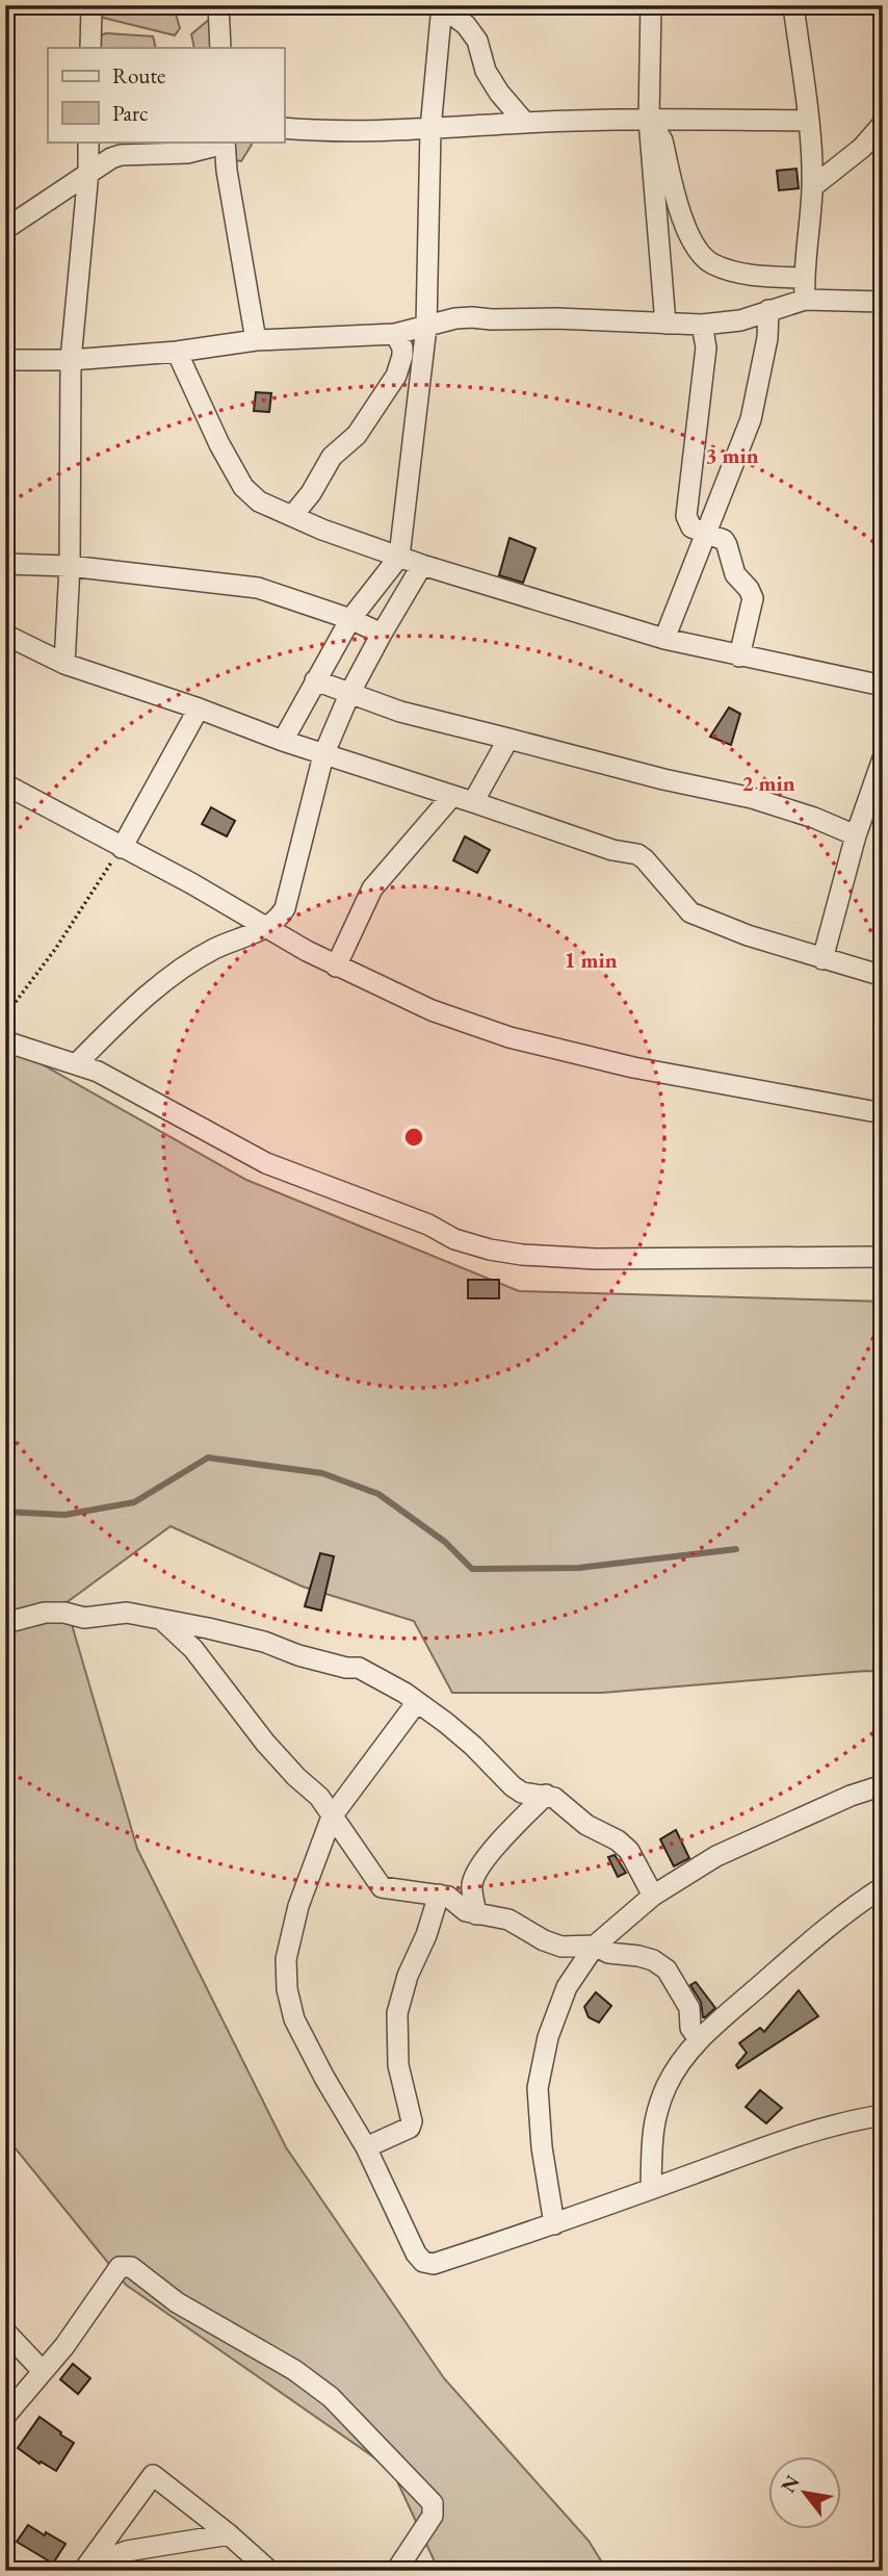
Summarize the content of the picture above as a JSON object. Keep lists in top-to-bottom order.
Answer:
{
  "legend": ["Route", "Parc"],
  "north": "top left",
  "rings": ["3 min", "2 min", "1 min"]
}
